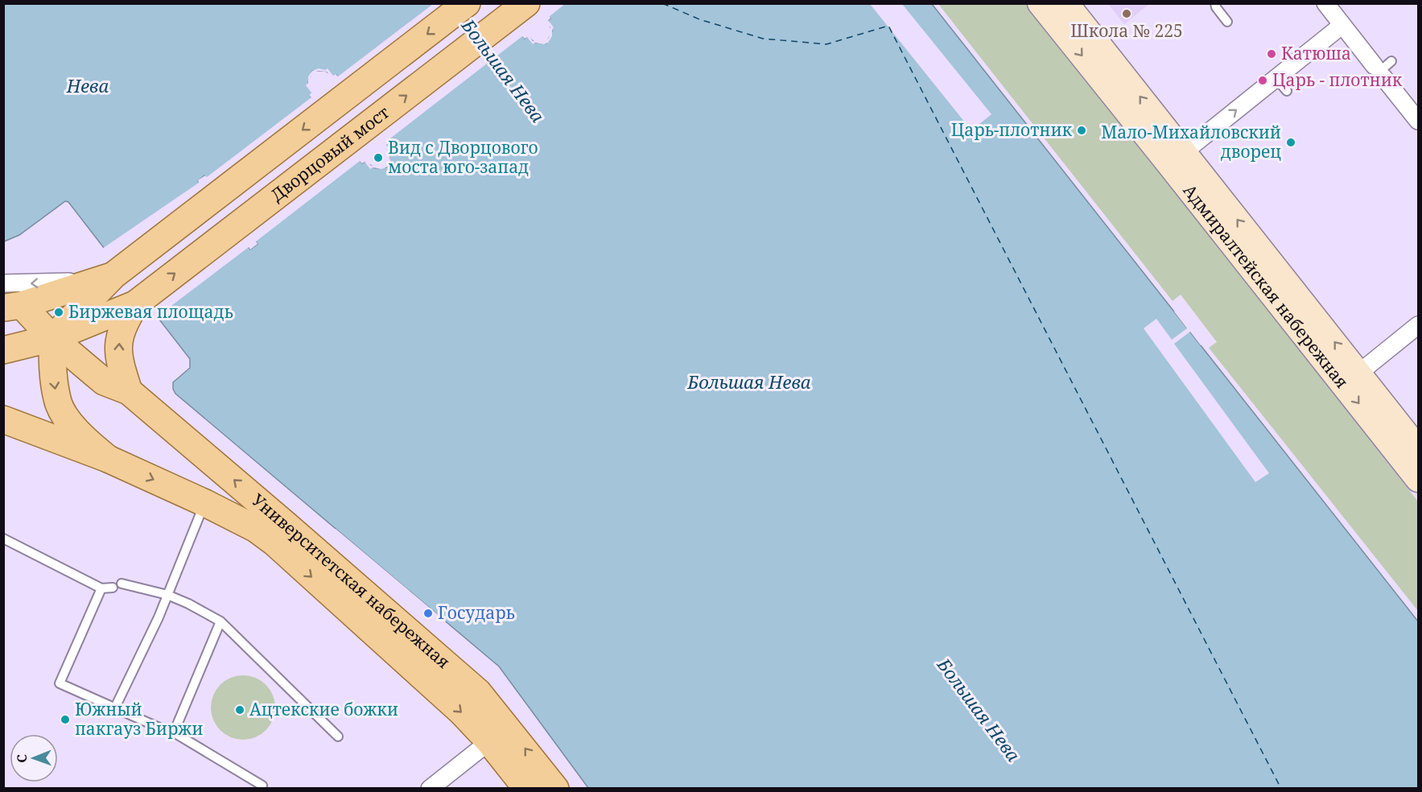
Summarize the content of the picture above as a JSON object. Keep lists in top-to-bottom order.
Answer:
{
  "streets": {
    "main road": ["Дворцовый мост", "Адмиралтейская набережная", "Университетская набережная"]
  },
  "water": ["Большая Нева", "Нева"],
  "places": [
    "Школа № 225",
    "Катюша",
    "Царь - плотник",
    "Царь-плотник",
    "Мало-Михайловский дворец",
    "Вид с Дворцового моста юго-запад",
    "Биржевая площадь",
    "Государь",
    "Ацтекские божки",
    "Южный пакгауз Биржи"
  ],
  "north": "left"
}
